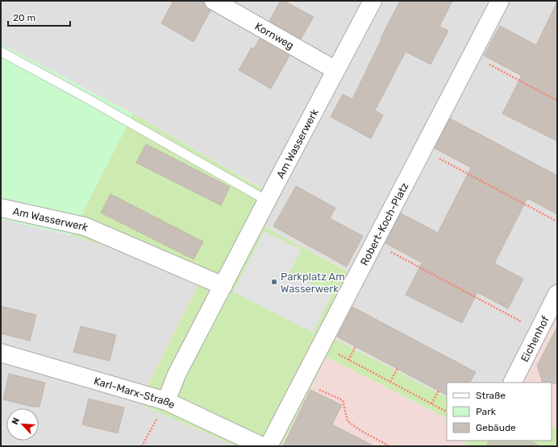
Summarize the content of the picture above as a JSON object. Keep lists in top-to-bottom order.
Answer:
{
  "streets": {
    "street": [
      "Kornweg",
      "Am Wasserwerk",
      "Robert-Koch-Platz",
      "Eichenhof",
      "Karl-Marx-Straße"
    ]
  },
  "crossings": [
    ["Kornweg", "Am Wasserwerk"],
    ["Am Wasserwerk", "Karl-Marx-Straße"]
  ],
  "places": ["Parkplatz Am Wasserwerk"],
  "legend": ["Straße", "Park", "Gebäude"],
  "scale_bar": "20 m",
  "north": "top left"
}
